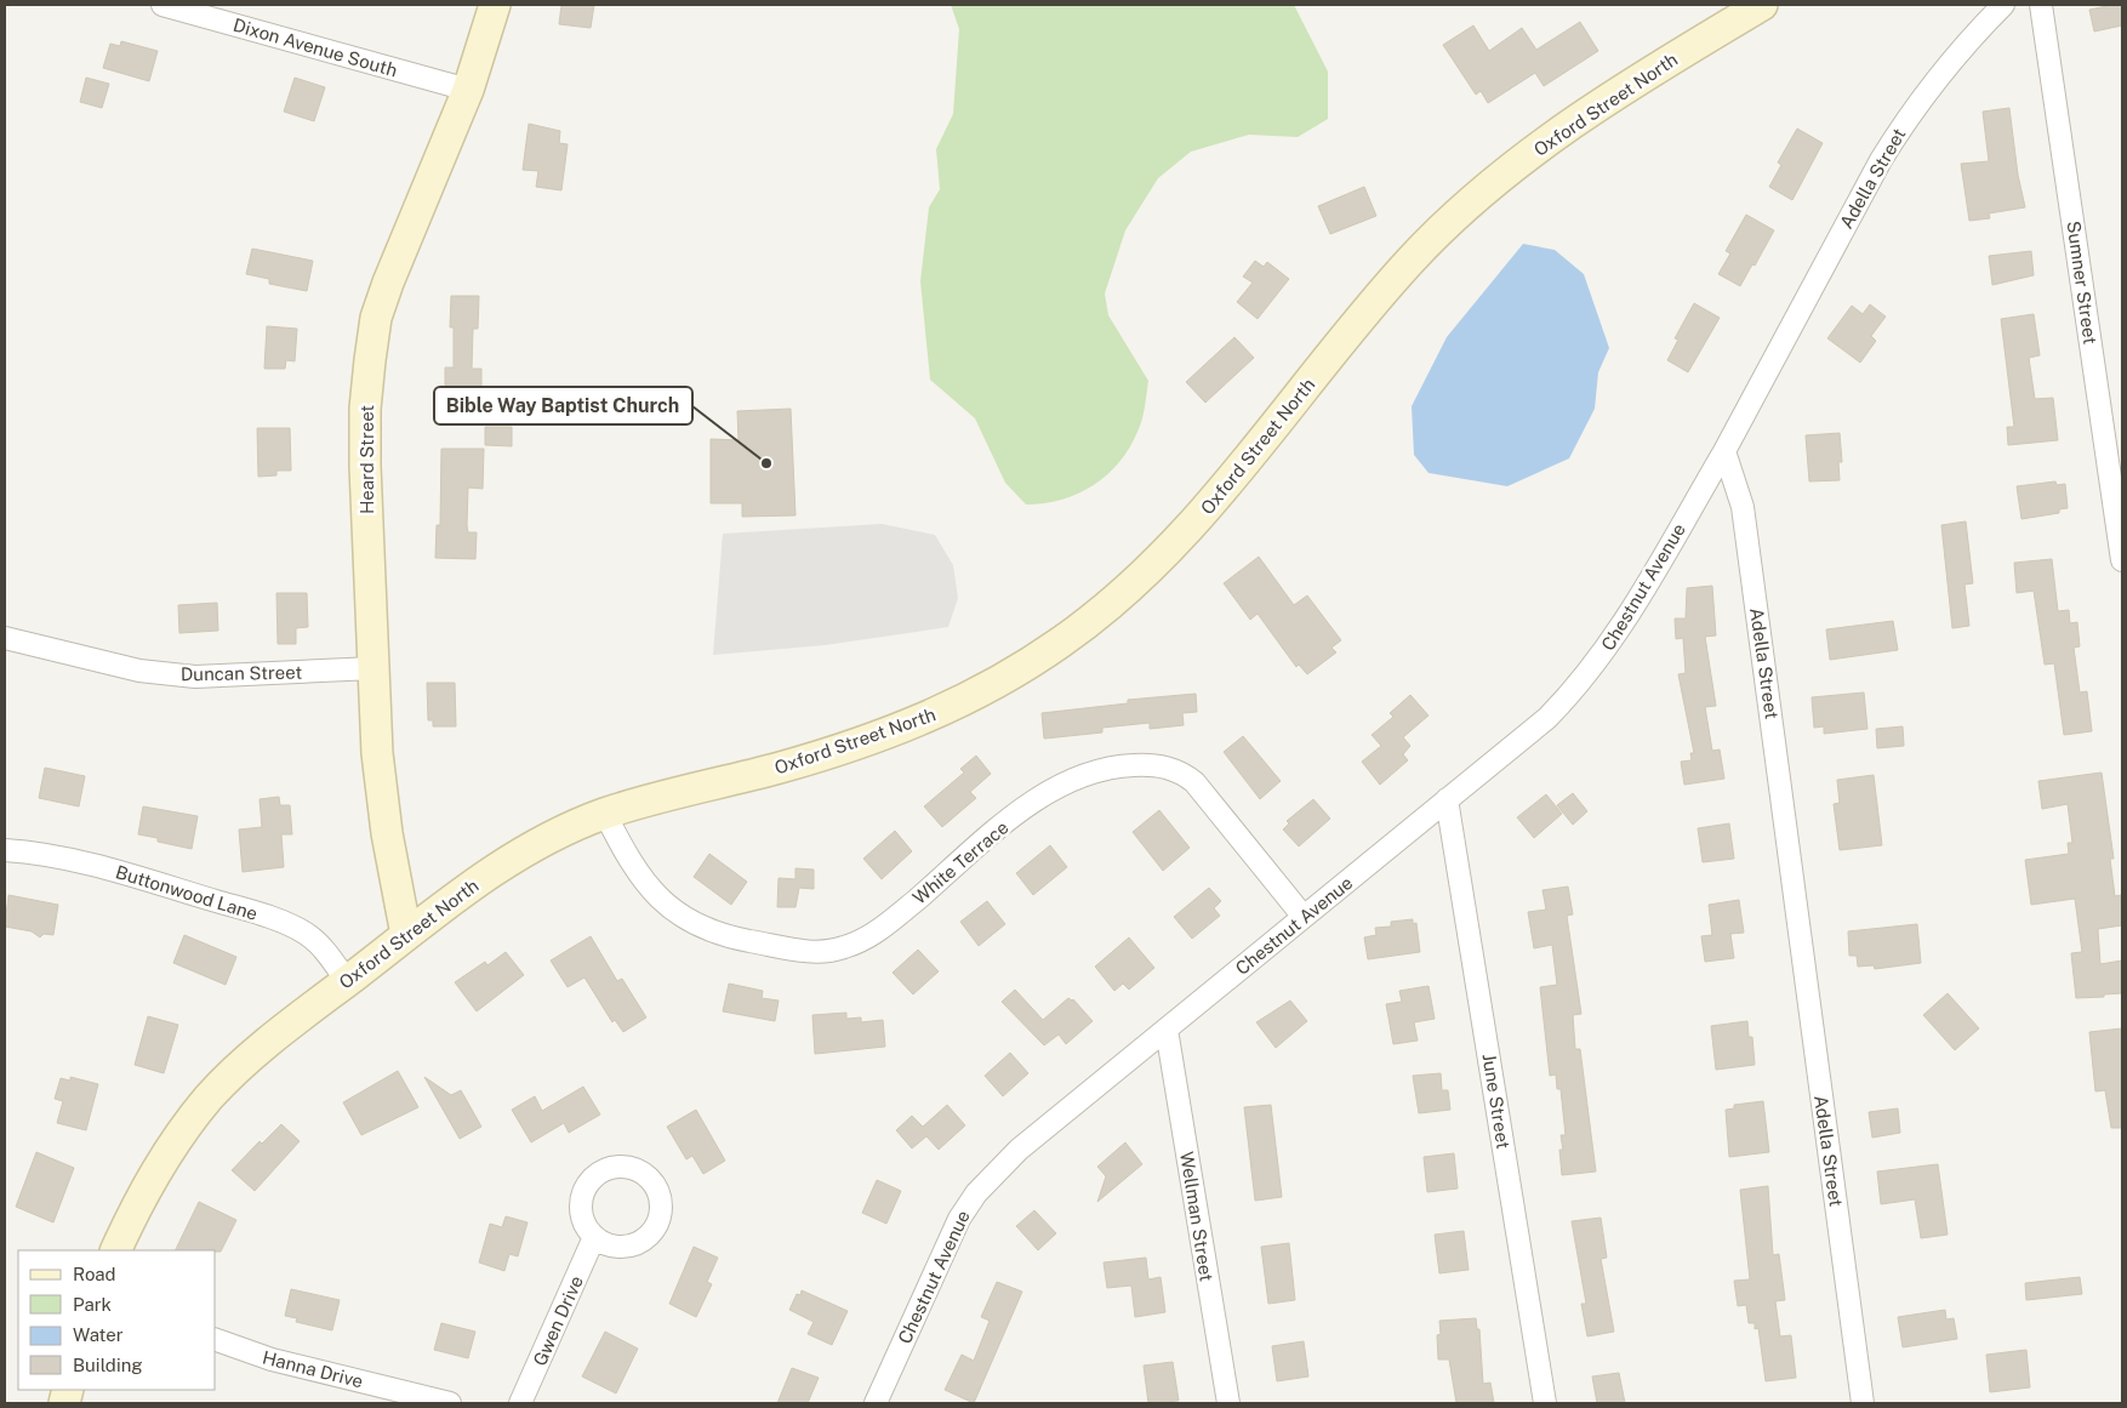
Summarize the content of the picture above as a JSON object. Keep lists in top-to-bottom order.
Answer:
{
  "streets": {
    "street": [
      "Dixon Avenue South",
      "Oxford Street North",
      "Adella Street",
      "Sumner Street",
      "Heard Street",
      "Chestnut Avenue",
      "Duncan Street",
      "White Terrace",
      "Buttonwood Lane",
      "June Street",
      "Wellman Street",
      "Gwen Drive",
      "Hanna Drive"
    ]
  },
  "crossings": [
    ["Dixon Avenue South", "Heard Street"],
    ["Oxford Street North", "Heard Street"],
    ["Oxford Street North", "White Terrace"],
    ["Oxford Street North", "Buttonwood Lane"],
    ["Adella Street", "Chestnut Avenue"],
    ["Heard Street", "Duncan Street"],
    ["Chestnut Avenue", "White Terrace"],
    ["Chestnut Avenue", "June Street"],
    ["Chestnut Avenue", "Wellman Street"]
  ],
  "places": ["Bible Way Baptist Church"],
  "legend": [
    "Road",
    "Park",
    "Water",
    "Building"
  ]
}
